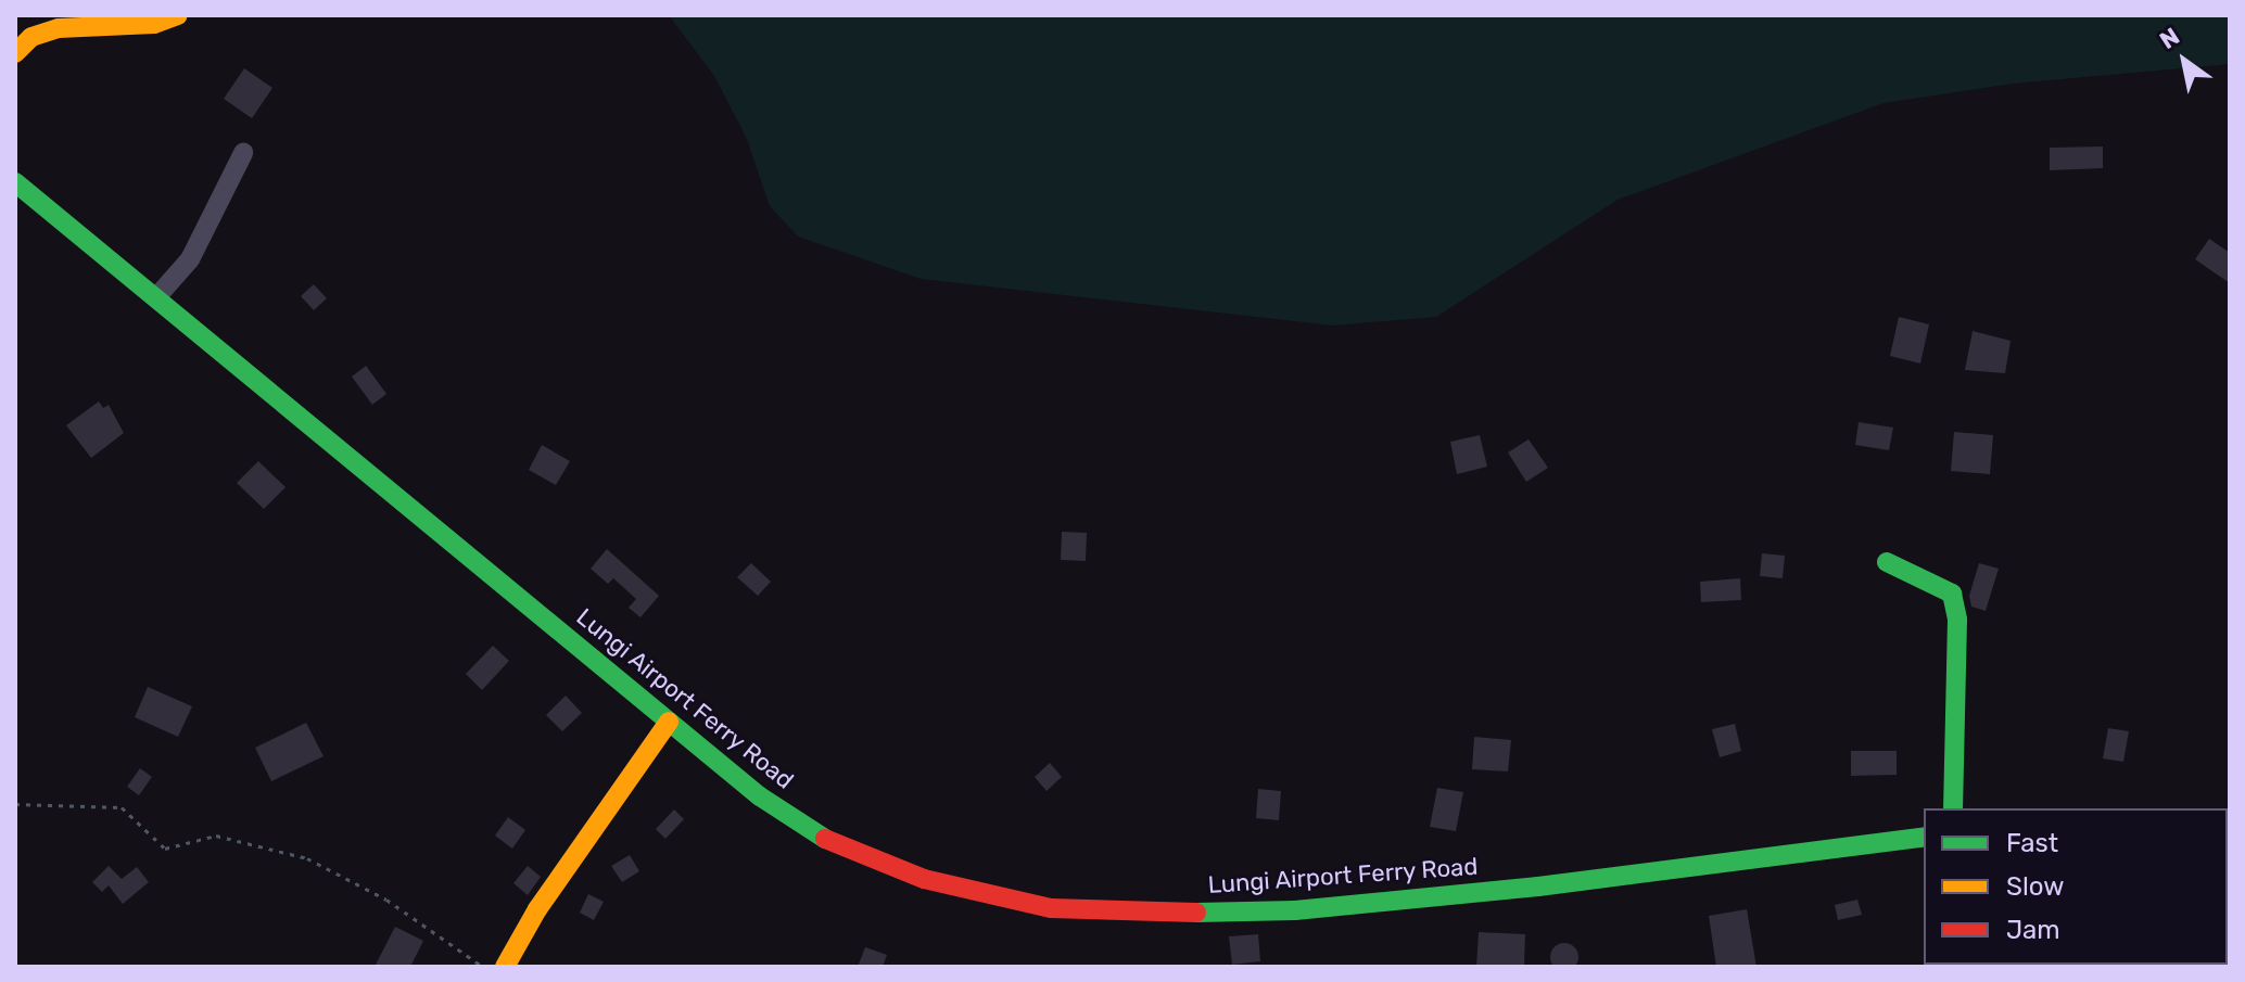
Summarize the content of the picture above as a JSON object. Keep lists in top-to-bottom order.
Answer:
{
  "streets": {
    "main road": ["Lungi Airport Ferry Road"]
  },
  "legend": ["Fast", "Slow", "Jam"],
  "north": "top left"
}
